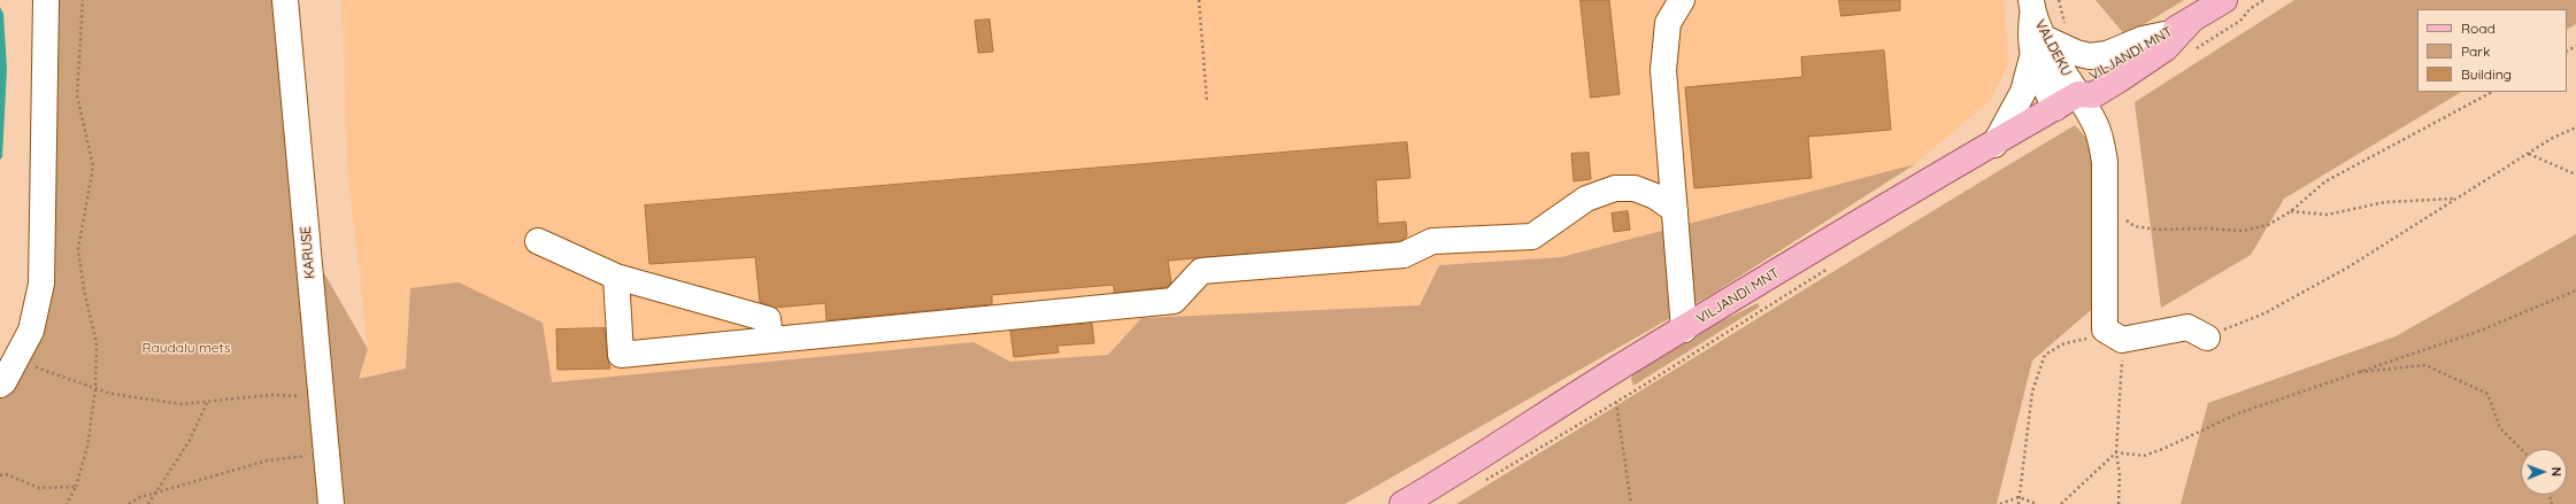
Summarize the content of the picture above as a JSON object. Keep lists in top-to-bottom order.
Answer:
{
  "streets": {
    "main road": ["VILJANDI MNT"],
    "street": ["VALDEKU", "KARUSE"]
  },
  "crossings": [
    ["VALDEKU", "VILJANDI MNT"]
  ],
  "parks": ["Raudalu mets"],
  "legend": ["Road", "Park", "Building"],
  "north": "right"
}
